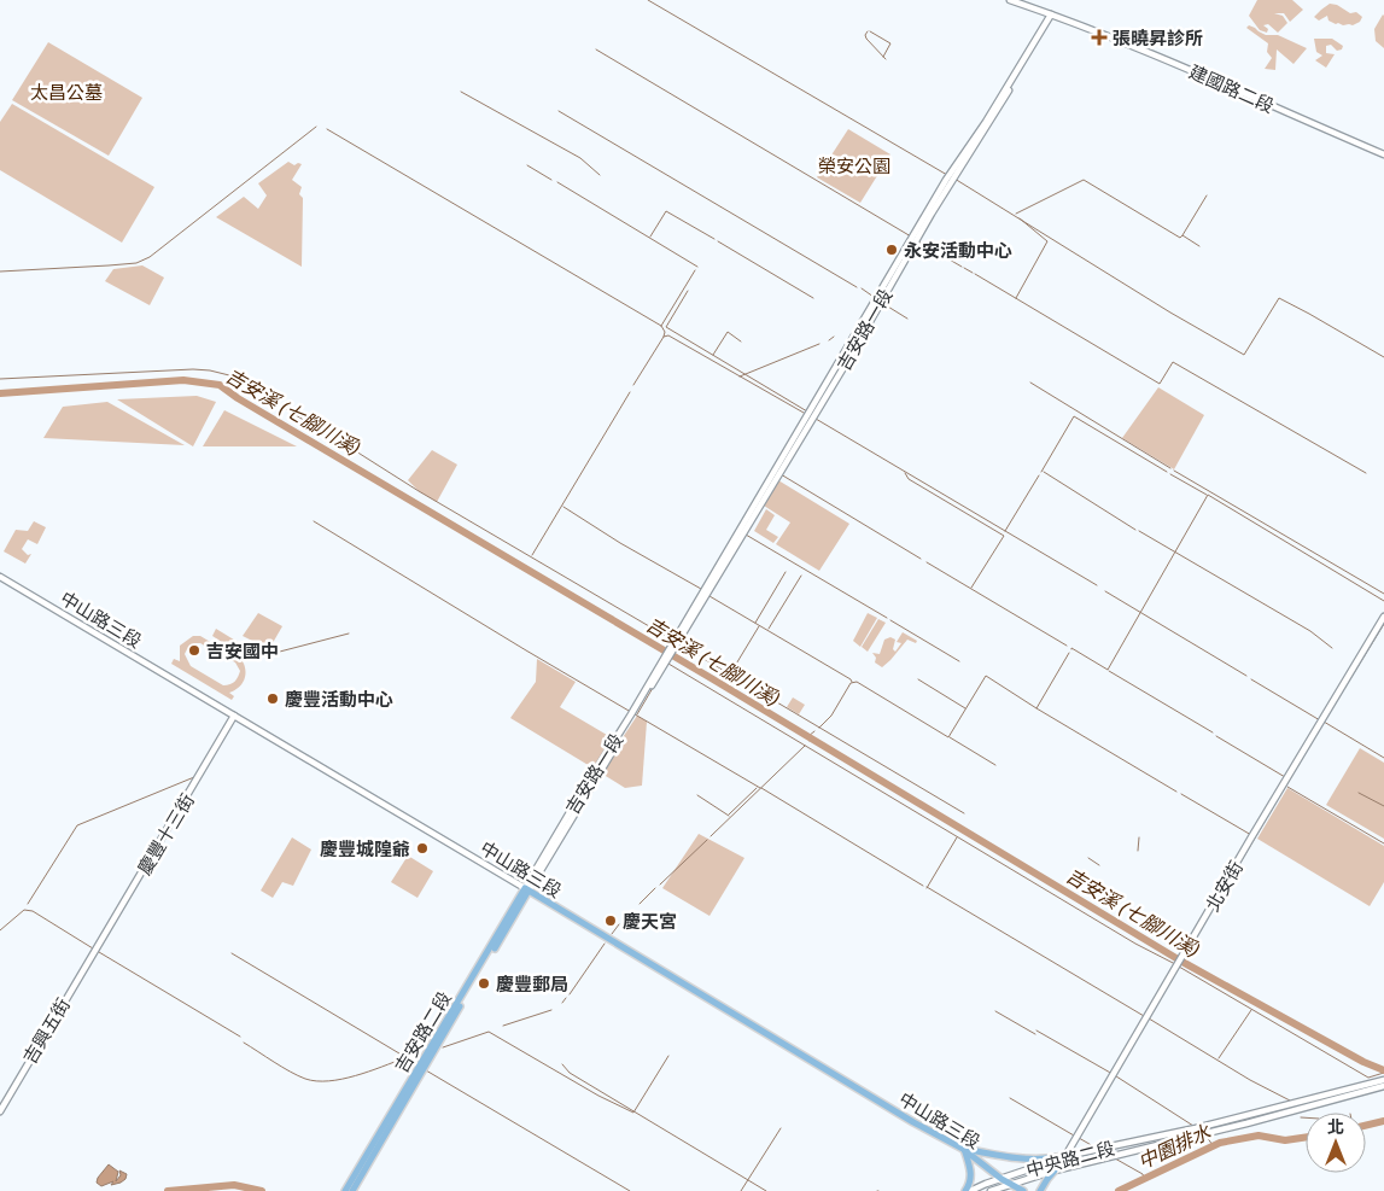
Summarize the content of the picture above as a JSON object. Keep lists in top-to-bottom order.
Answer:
{
  "streets": {
    "main road": ["中山路三段", "吉安路二段"],
    "street": [
      "建國路二段",
      "吉安路一段",
      "慶豐十三街",
      "北安街",
      "吉興五街",
      "中央路二段"
    ]
  },
  "crossings": [
    ["建國路二段", "吉安路一段"],
    ["吉安路一段", "中山路三段"],
    ["吉安路一段", "吉安路二段"],
    ["中山路三段", "慶豐十三街"],
    ["中山路三段", "吉安路二段"],
    ["中山路三段", "中央路二段"],
    ["慶豐十三街", "吉興五街"],
    ["北安街", "中央路二段"]
  ],
  "water": ["吉安溪 (七腳川溪)", "中園排水"],
  "parks": ["太昌公墓", "榮安公園"],
  "places": {
    "health": ["張曉昇診所"],
    "other": [
      "永安活動中心",
      "吉安國中",
      "慶豐活動中心",
      "慶豐城隍爺",
      "慶天宮",
      "慶豐郵局"
    ]
  },
  "north": "top"
}
